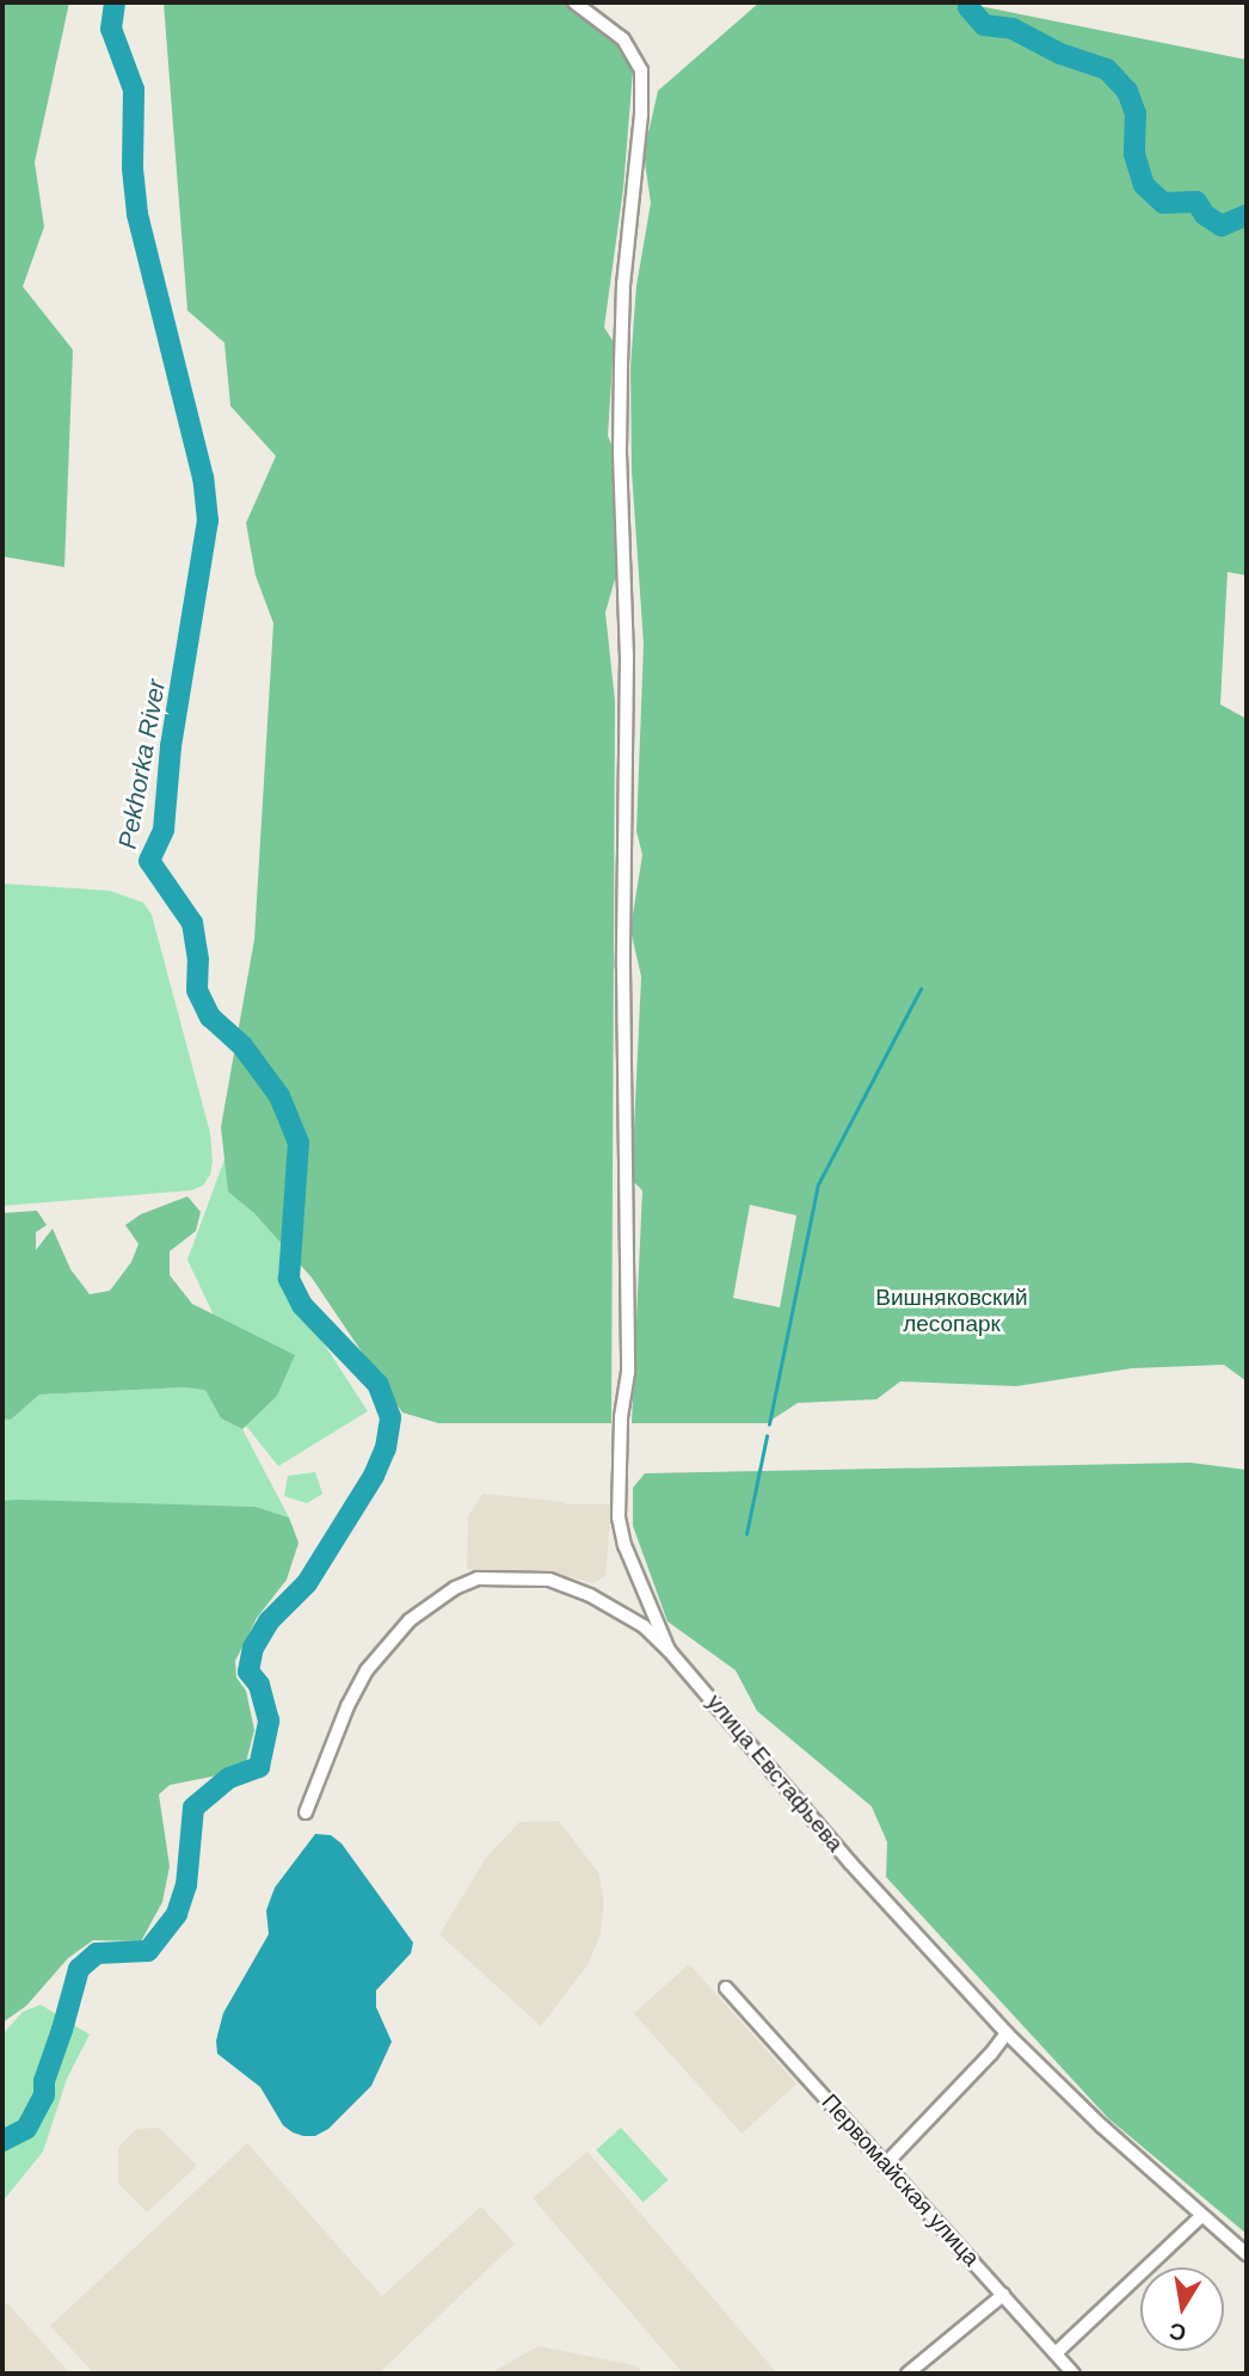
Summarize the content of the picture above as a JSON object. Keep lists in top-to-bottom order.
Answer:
{
  "streets": {
    "street": ["улица Евстафьева", "Первомайская улица"]
  },
  "water": ["Pekhorka River"],
  "parks": ["Вишняковский лесопарк"],
  "north": "bottom"
}
